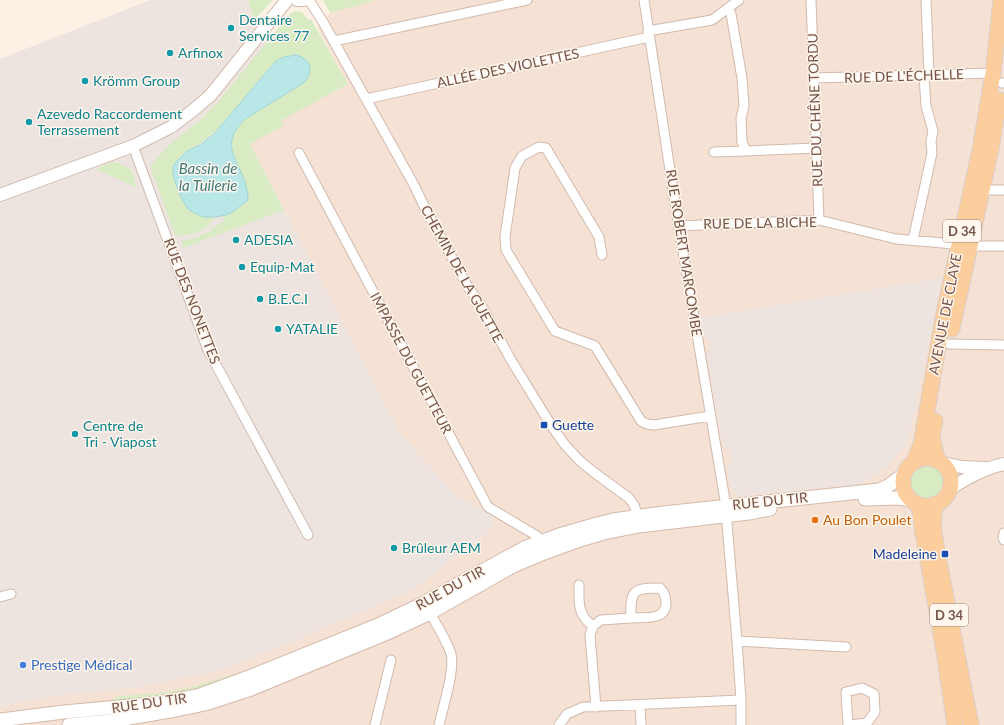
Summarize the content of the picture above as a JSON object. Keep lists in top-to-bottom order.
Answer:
{
  "streets": {
    "main road": ["D 34", "AVENUE DE CLAYE", "RUE DU TIR"],
    "street": [
      "ALLÉE DES VIOLETTES",
      "RUE DE L'ÉCHELLE",
      "RUE DU CHÊNE TORDU",
      "RUE DE LA BICHE",
      "RUE ROBERT MARCOMBE",
      "CHEMIN DE LA GUETTE",
      "RUE DES NONETTES",
      "IMPASSE DU GUETTEUR"
    ]
  },
  "crossings": [
    ["ALLÉE DES VIOLETTES", "RUE ROBERT MARCOMBE"],
    ["ALLÉE DES VIOLETTES", "CHEMIN DE LA GUETTE"],
    ["RUE DE L'ÉCHELLE", "RUE DU CHÊNE TORDU"],
    ["RUE DE L'ÉCHELLE", "AVENUE DE CLAYE"],
    ["RUE DU CHÊNE TORDU", "RUE DE LA BICHE"],
    ["RUE DE LA BICHE", "RUE ROBERT MARCOMBE"],
    ["RUE DE LA BICHE", "AVENUE DE CLAYE"],
    ["D 34", "AVENUE DE CLAYE"],
    ["D 34", "RUE DU TIR"],
    ["RUE ROBERT MARCOMBE", "RUE DU TIR"],
    ["CHEMIN DE LA GUETTE", "RUE DU TIR"],
    ["AVENUE DE CLAYE", "RUE DU TIR"],
    ["IMPASSE DU GUETTEUR", "RUE DU TIR"]
  ],
  "water": ["Bassin de la Tuilerie"],
  "places": {
    "other": [
      "Dentaire Services 77",
      "Arfinox",
      "Krömm Group",
      "Azevedo Raccordement Terrassement",
      "ADESIA",
      "Equip-Mat",
      "B.E.C.I",
      "YATALIE",
      "Centre de Tri - Viapost",
      "Au Bon Poulet",
      "Brûleur AEM",
      "Prestige Médical"
    ],
    "transit": ["Guette", "Madeleine"]
  }
}
